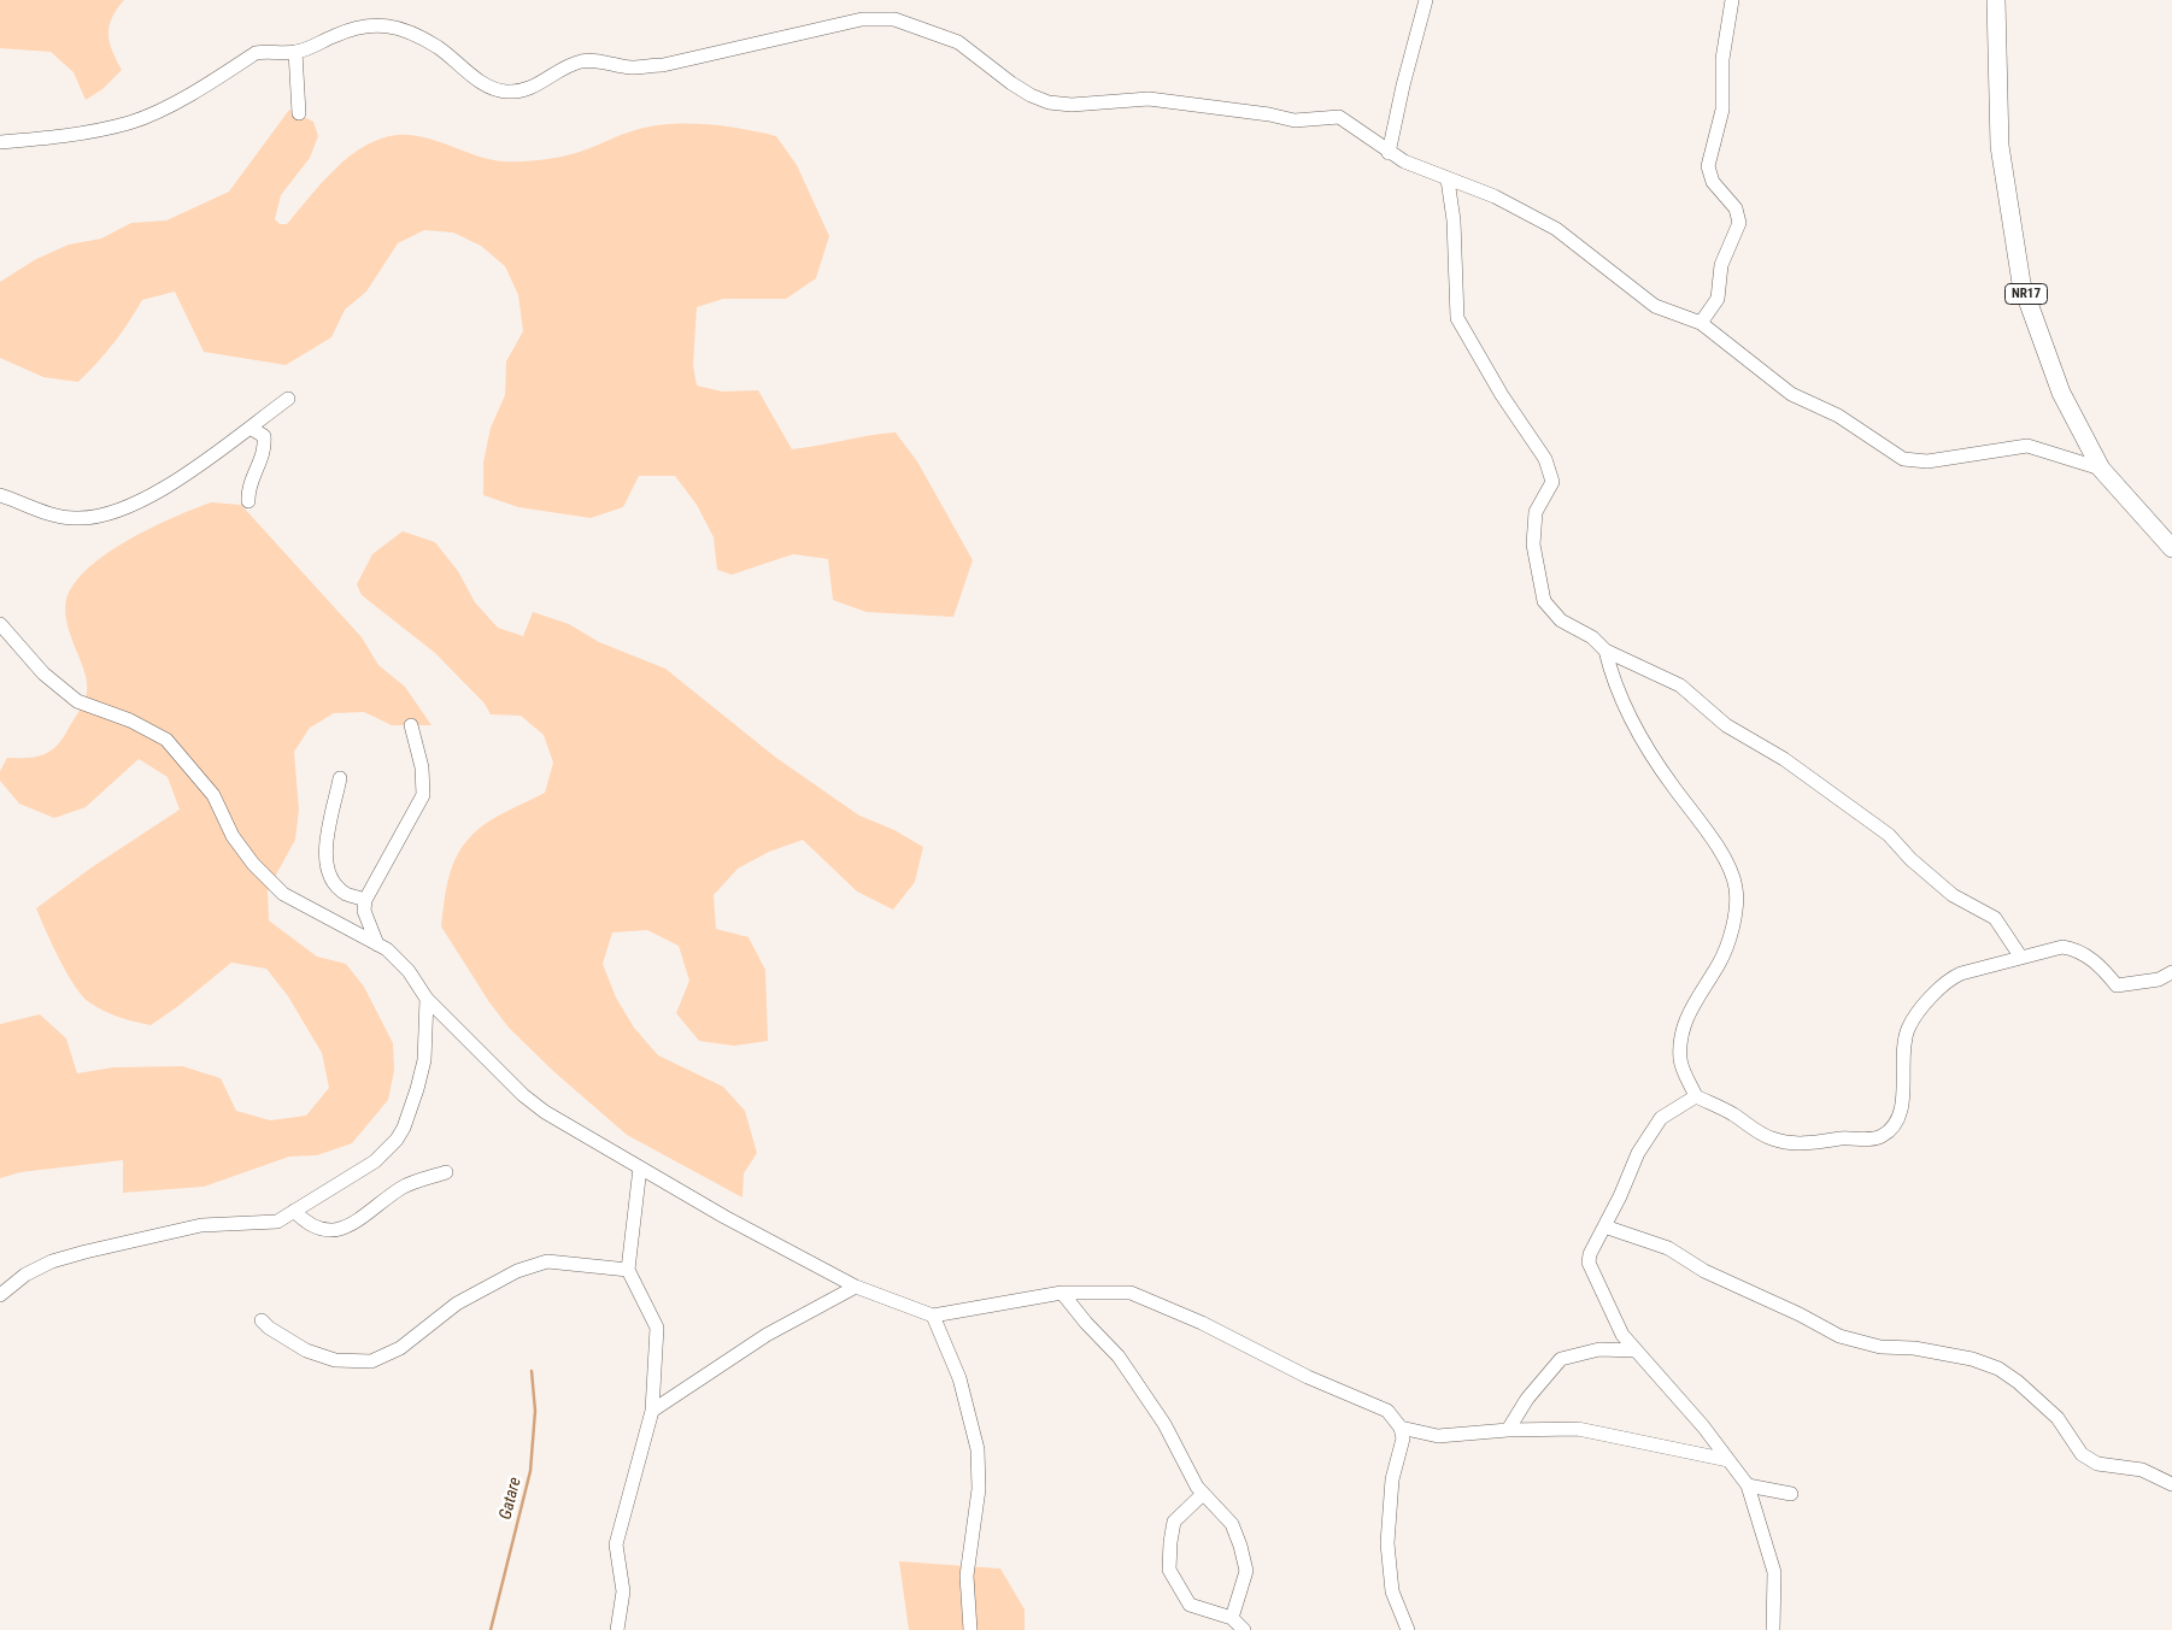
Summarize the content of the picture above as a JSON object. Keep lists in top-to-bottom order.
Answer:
{
  "streets": {
    "main road": ["NR17"]
  },
  "water": ["Gatare"]
}
